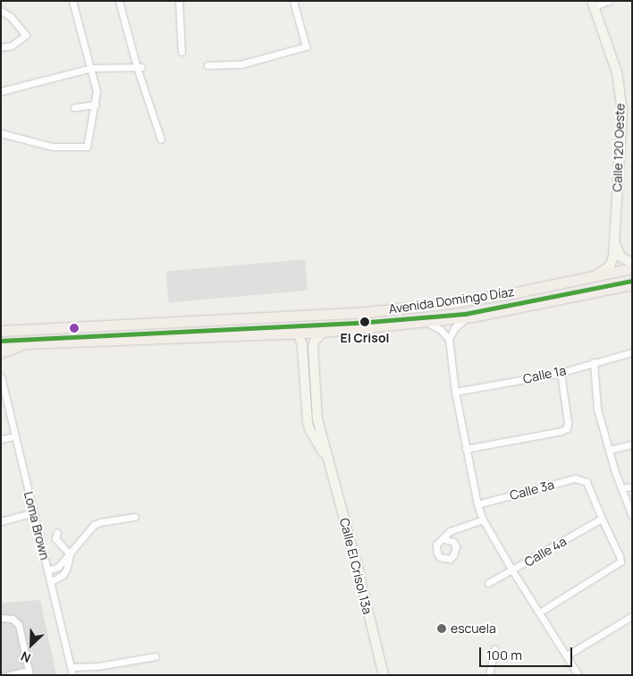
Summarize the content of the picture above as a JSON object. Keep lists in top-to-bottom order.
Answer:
{
  "streets": {
    "main road": ["Avenida Domingo Díaz"],
    "street": [
      "Calle 120 Oeste",
      "Calle 1a",
      "Calle 3a",
      "Loma Brown",
      "Calle 4a",
      "Calle El Crisol 13a"
    ]
  },
  "crossings": [
    ["Calle 120 Oeste", "Avenida Domingo Díaz"],
    ["Avenida Domingo Díaz", "Calle El Crisol 13a"],
    ["Calle 3a", "Calle 4a"]
  ],
  "places": ["El Crisol", "escuela"],
  "scale_bar": "100 m",
  "north": "bottom left"
}
